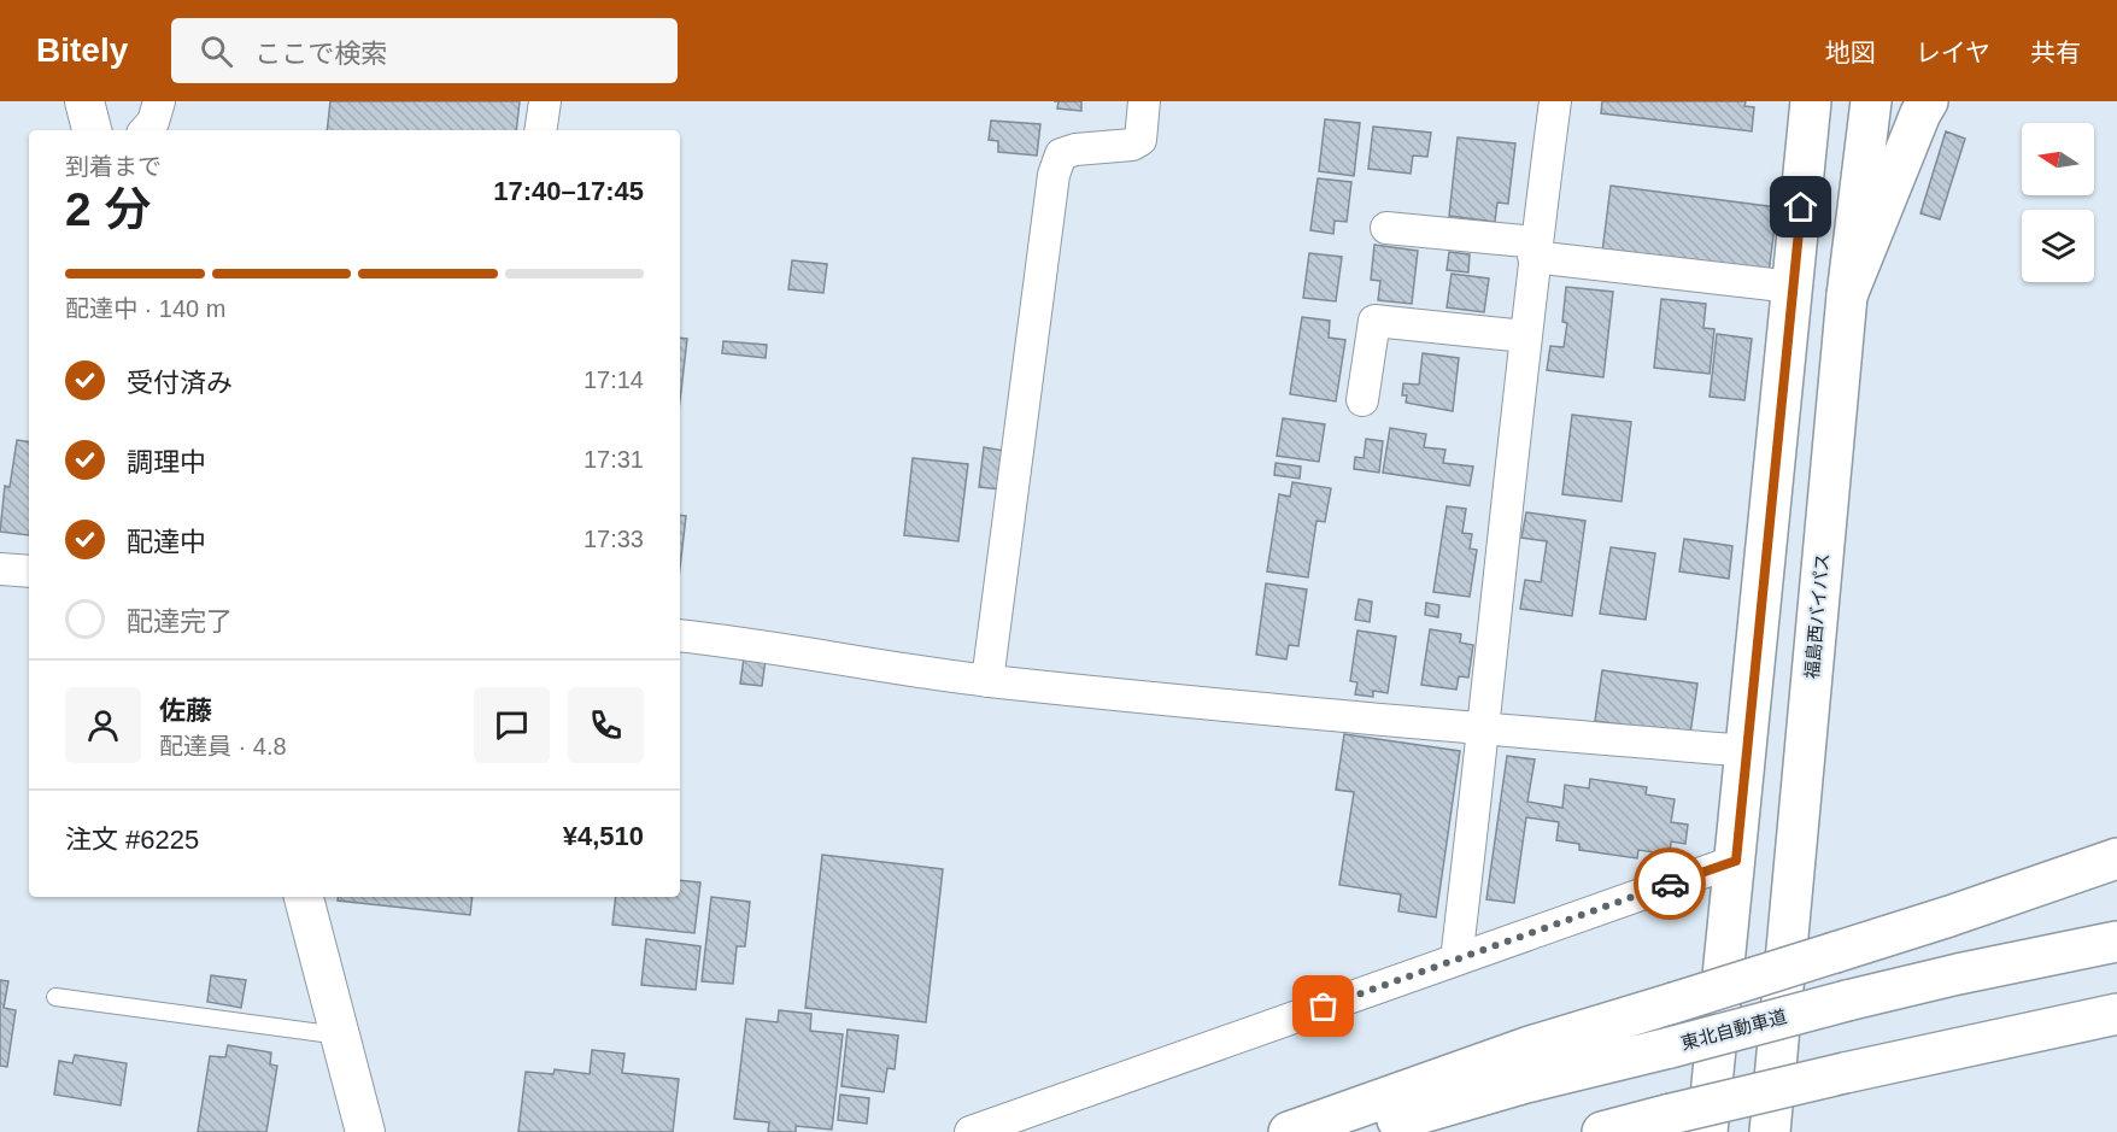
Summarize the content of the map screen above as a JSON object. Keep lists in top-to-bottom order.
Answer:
{
  "streets": {
    "highway": ["福島西バイパス", "東北自動車道"]
  },
  "north": "left",
  "page": {
    "header": "Bitely",
    "search": "ここで検索",
    "nav": ["地図", "レイヤ", "共有"],
    "heading": ["2 分", "到着まで", "17:40–17:45"],
    "panel": [
      "佐藤",
      "配達員 · 4.8",
      "注文 #6225",
      "¥4,510"
    ],
    "bar": "配達中 · 140 m",
    "list": [
      ["受付済み", "17:14"],
      ["調理中", "17:31"],
      ["配達中", "17:33"],
      "配達完了"
    ]
  }
}
